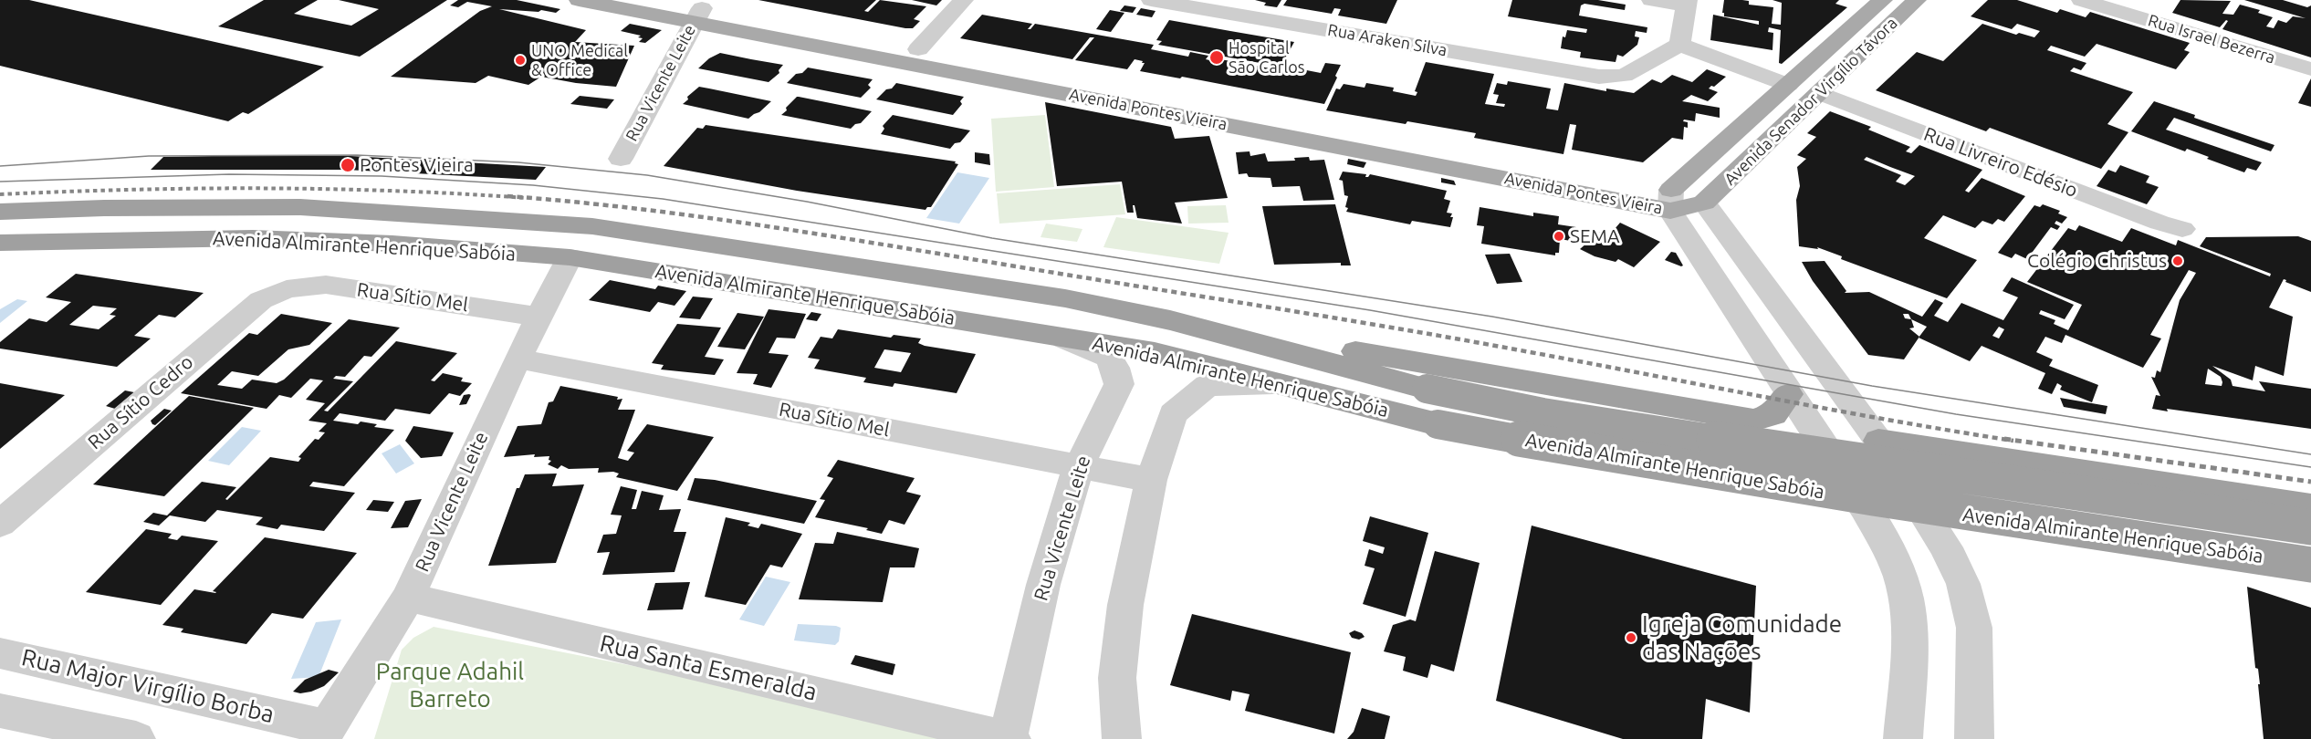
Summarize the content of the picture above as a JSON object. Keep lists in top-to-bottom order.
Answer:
{
  "streets": {
    "highway": ["Avenida Almirante Henrique Sabóia"],
    "main road": ["Avenida Senador Virgílio Távora", "Avenida Pontes Vieira"],
    "street": [
      "Rua Israel Bezerra",
      "Rua Araken Silva",
      "Rua Vicente Leite",
      "Rua Livreiro Edésio",
      "Rua Sítio Mel",
      "Rua Sítio Cedro",
      "Rua Santa Esmeralda",
      "Rua Major Virgílio Borba"
    ]
  },
  "crossings": [
    ["Rua Vicente Leite", "Avenida Pontes Vieira"],
    ["Rua Vicente Leite", "Avenida Almirante Henrique Sabóia"],
    ["Rua Vicente Leite", "Rua Sítio Mel"],
    ["Rua Vicente Leite", "Rua Santa Esmeralda"],
    ["Rua Vicente Leite", "Rua Major Virgílio Borba"],
    ["Avenida Senador Virgílio Távora", "Avenida Pontes Vieira"],
    ["Avenida Senador Virgílio Távora", "Rua Livreiro Edésio"],
    ["Rua Sítio Mel", "Rua Sítio Cedro"]
  ],
  "parks": ["Parque Adahil Barreto"],
  "places": [
    "Hospital São Carlos",
    "UNO Medical & Office",
    "Pontes Vieira",
    "SEMA",
    "Colégio Christus",
    "Igreja Comunidade das Nações"
  ]
}
